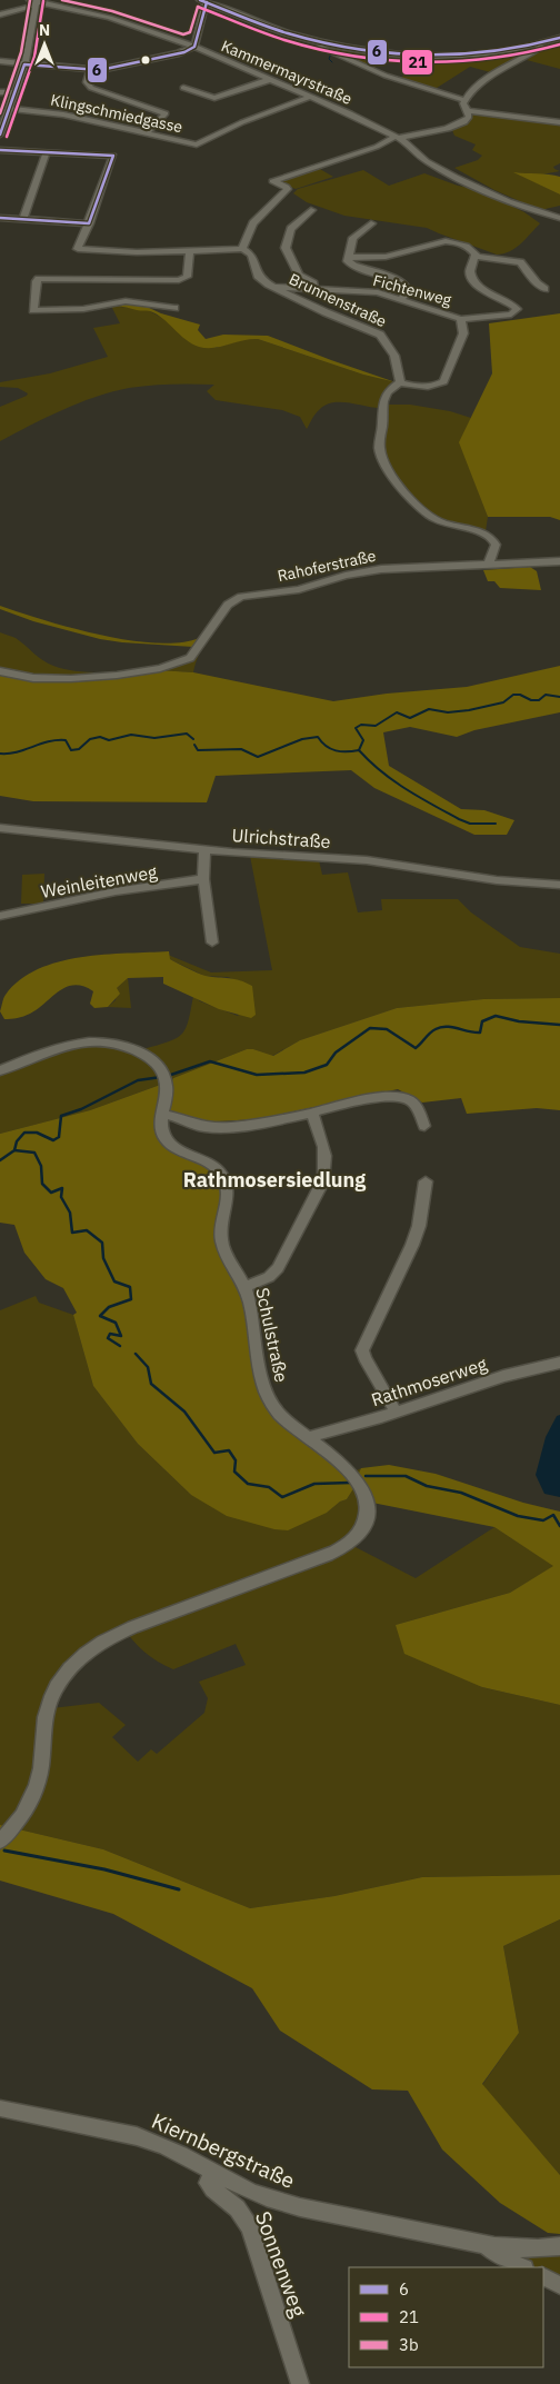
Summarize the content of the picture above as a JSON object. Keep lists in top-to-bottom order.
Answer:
{
  "streets": {
    "street": [
      "Kammermayrstraße",
      "Klingschmiedgasse",
      "Fichtenweg",
      "Brunnenstraße",
      "Rahoferstraße",
      "Ulrichstraße",
      "Weinleitenweg",
      "Schulstraße",
      "Rathmoserweg",
      "Kiernbergstraße",
      "Sonnenweg"
    ]
  },
  "crossings": [
    ["Fichtenweg", "Brunnenstraße"],
    ["Schulstraße", "Rathmoserweg"],
    ["Kiernbergstraße", "Sonnenweg"]
  ],
  "districts": ["Rathmosersiedlung"],
  "lines": ["transit line 6", "transit line 3b", "transit line 21"],
  "legend": ["6", "21", "3b"],
  "north": "top"
}
